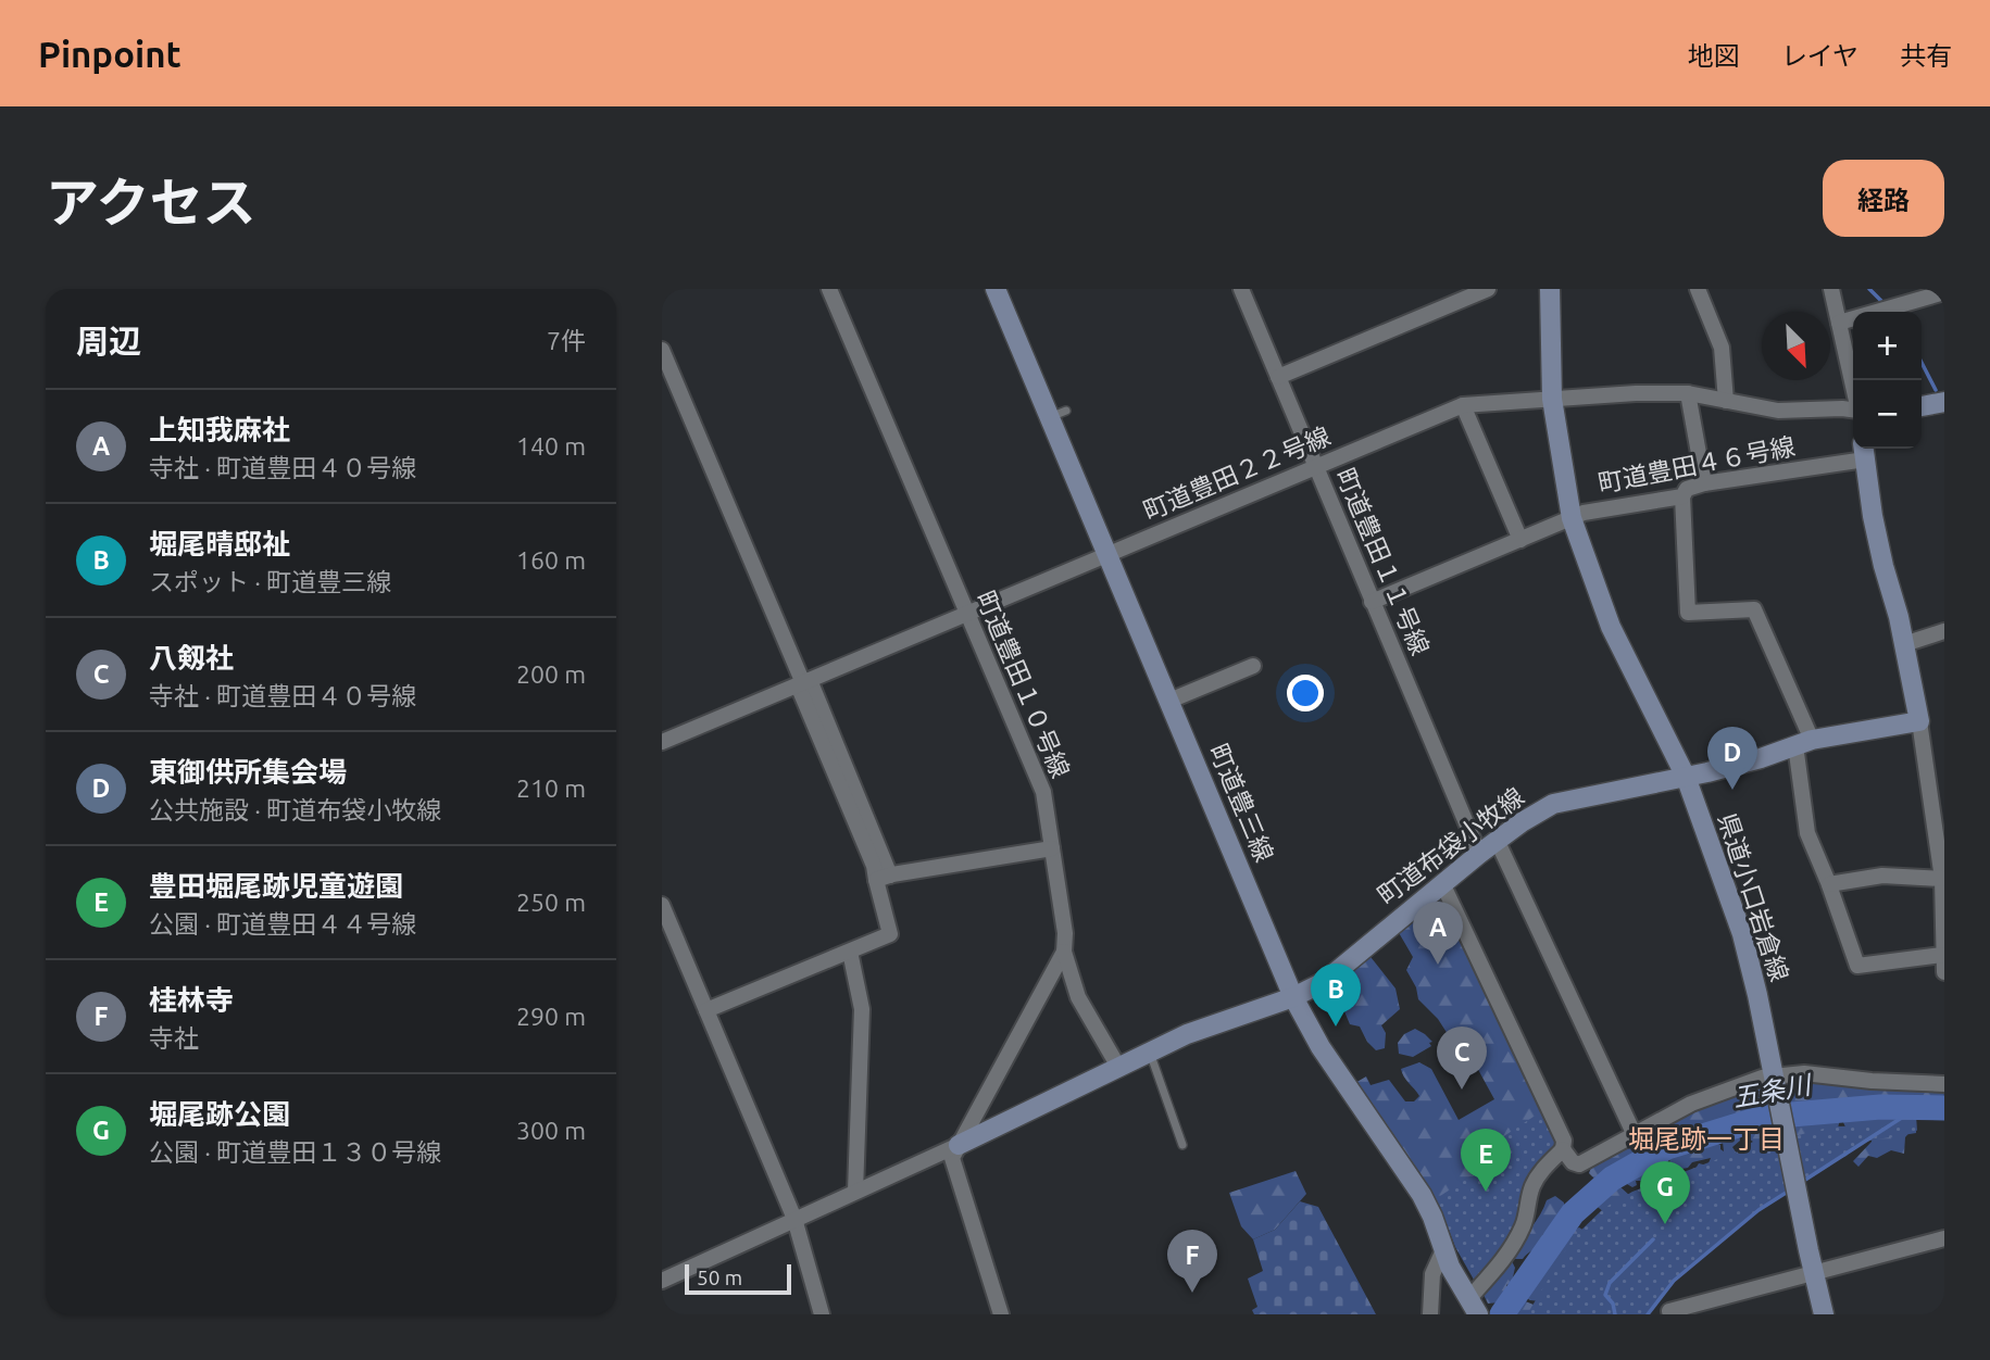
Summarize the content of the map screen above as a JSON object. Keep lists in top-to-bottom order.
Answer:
{
  "streets": {
    "street": [
      "町道豊田４６号線",
      "町道豊田２２号線",
      "町道豊田１１号線",
      "町道豊田１０号線",
      "町道豊三線",
      "町道布袋小牧線",
      "県道小口岩倉線"
    ]
  },
  "crossings": [
    ["町道豊田４６号線", "町道豊田１１号線"],
    ["町道豊田４６号線", "県道小口岩倉線"],
    ["町道豊田２２号線", "町道豊田１１号線"],
    ["町道豊田２２号線", "町道豊田１０号線"],
    ["町道豊田２２号線", "町道豊三線"],
    ["町道豊田２２号線", "県道小口岩倉線"],
    ["町道豊田１１号線", "町道布袋小牧線"],
    ["町道豊田１０号線", "町道布袋小牧線"],
    ["町道豊三線", "町道布袋小牧線"],
    ["町道布袋小牧線", "県道小口岩倉線"]
  ],
  "districts": ["堀尾跡一丁目"],
  "water": ["五条川"],
  "scale_bar": "50 m",
  "north": "bottom right",
  "page": {
    "header": "Pinpoint",
    "nav": ["地図", "レイヤ", "共有"],
    "title": "アクセス",
    "buttons": "経路",
    "heading": ["周辺", "7件"],
    "map_buttons": ["+", "−"],
    "list": [
      {
        "mark": "A",
        "name": "上知我麻社",
        "note": "寺社 · 町道豊田４０号線",
        "value": "140 m"
      },
      {
        "mark": "B",
        "name": "堀尾晴邸祉",
        "note": "スポット · 町道豊三線",
        "value": "160 m"
      },
      {
        "mark": "C",
        "name": "八剱社",
        "note": "寺社 · 町道豊田４０号線",
        "value": "200 m"
      },
      {
        "mark": "D",
        "name": "東御供所集会場",
        "note": "公共施設 · 町道布袋小牧線",
        "value": "210 m"
      },
      {
        "mark": "E",
        "name": "豊田堀尾跡児童遊園",
        "note": "公園 · 町道豊田４４号線",
        "value": "250 m"
      },
      {
        "mark": "F",
        "name": "桂林寺",
        "note": "寺社",
        "value": "290 m"
      },
      {
        "mark": "G",
        "name": "堀尾跡公園",
        "note": "公園 · 町道豊田１３０号線",
        "value": "300 m"
      }
    ],
    "pins": [
      "D",
      "A",
      "B",
      "C",
      "E",
      "G",
      "F"
    ],
    "scale": "50 m"
  }
}
